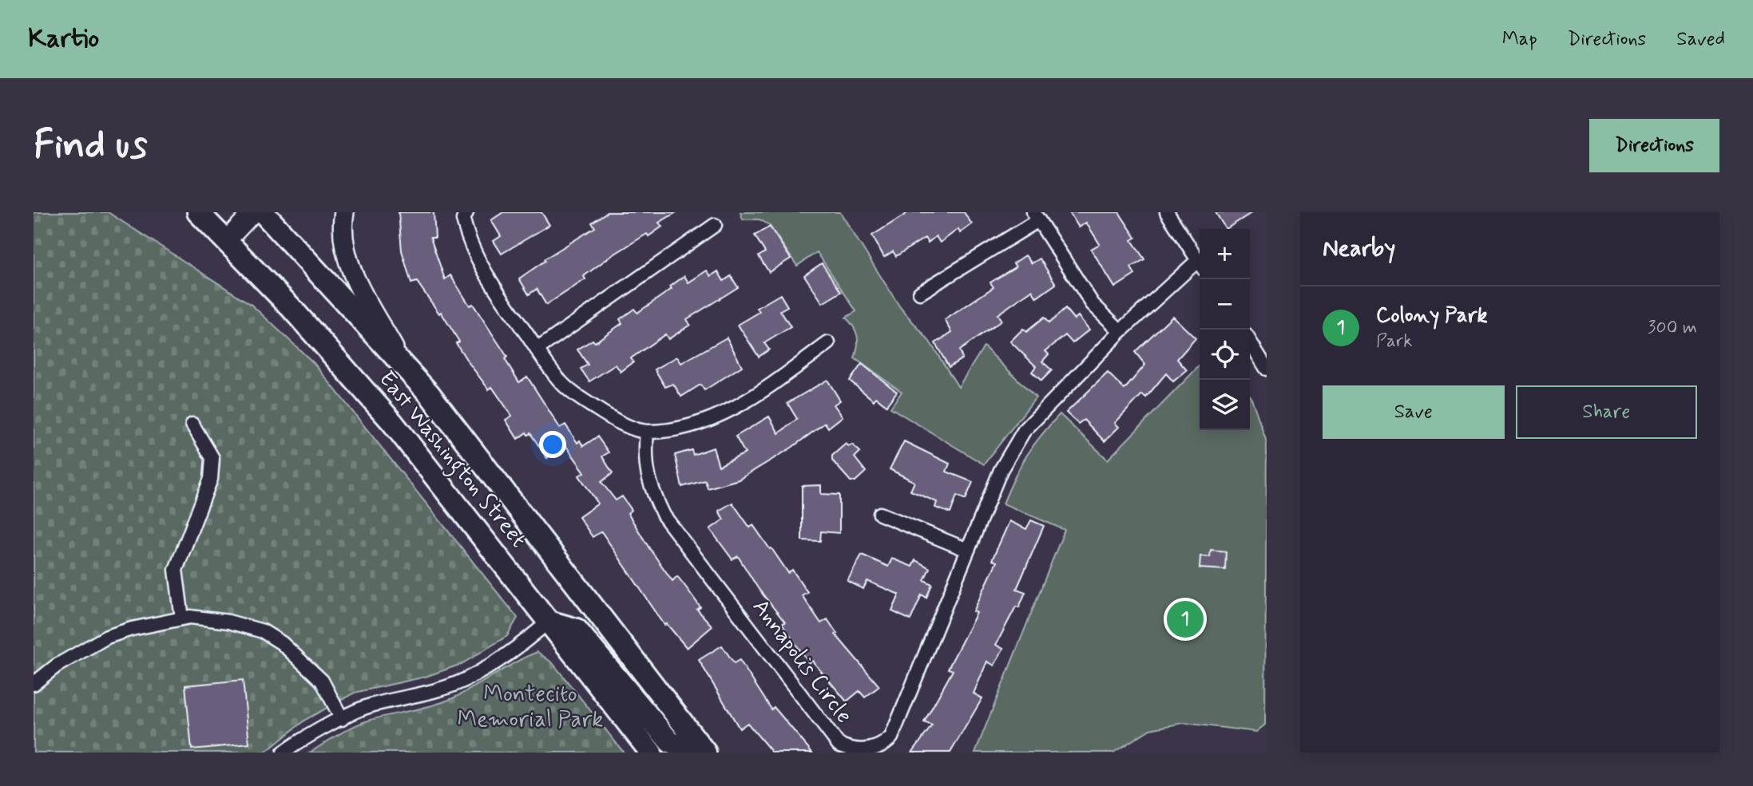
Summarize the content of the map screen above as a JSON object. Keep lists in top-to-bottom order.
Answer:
{
  "streets": {
    "main road": ["East Washington Street"],
    "street": ["Annapolis Circle"]
  },
  "parks": ["Montecito Memorial Park"],
  "page": {
    "header": "Kartio",
    "nav": ["Map", "Directions", "Saved"],
    "buttons": [
      "Directions",
      ["Save", "Share"]
    ],
    "title": "Find us",
    "heading": "Nearby",
    "map_buttons": ["+", "−"],
    "list": [
      {
        "mark": "1",
        "name": "Colony Park",
        "note": "Park",
        "value": "300 m"
      }
    ],
    "pins": "1"
  }
}
